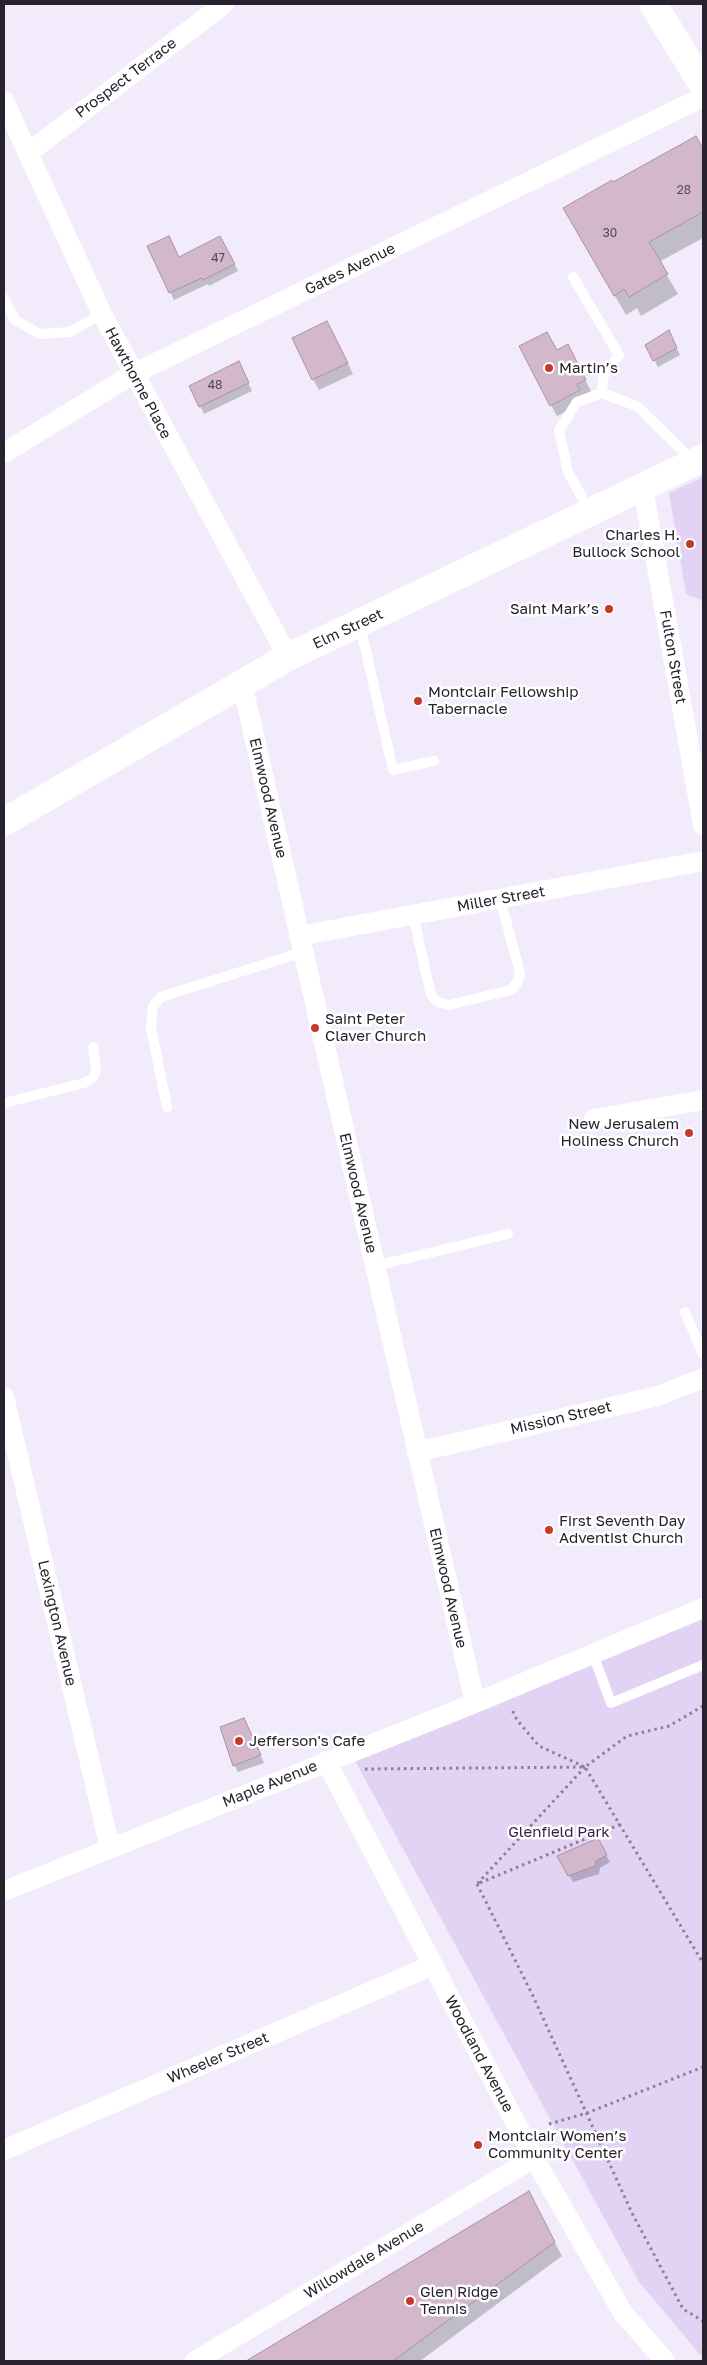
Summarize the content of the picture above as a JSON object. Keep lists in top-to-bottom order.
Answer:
{
  "streets": {
    "street": [
      "Prospect Terrace",
      "Gates Avenue",
      "Hawthorne Place",
      "Elm Street",
      "Fulton Street",
      "Elmwood Avenue",
      "Miller Street",
      "Mission Street",
      "Lexington Avenue",
      "Maple Avenue",
      "Woodland Avenue",
      "Wheeler Street",
      "Willowdale Avenue"
    ]
  },
  "crossings": [
    ["Prospect Terrace", "Hawthorne Place"],
    ["Gates Avenue", "Hawthorne Place"],
    ["Hawthorne Place", "Elm Street"],
    ["Elm Street", "Fulton Street"],
    ["Elm Street", "Elmwood Avenue"],
    ["Elmwood Avenue", "Miller Street"],
    ["Elmwood Avenue", "Mission Street"],
    ["Elmwood Avenue", "Maple Avenue"],
    ["Lexington Avenue", "Maple Avenue"],
    ["Maple Avenue", "Woodland Avenue"],
    ["Woodland Avenue", "Wheeler Street"],
    ["Woodland Avenue", "Willowdale Avenue"]
  ],
  "parks": ["Glenfield Park"],
  "places": [
    "Martin’s",
    "Charles H. Bullock School",
    "Saint Mark’s",
    "Montclair Fellowship Tabernacle",
    "Saint Peter Claver Church",
    "New Jerusalem Holiness Church",
    "First Seventh Day Adventist Church",
    "Jefferson's Cafe",
    "Montclair Women’s Community Center",
    "Glen Ridge Tennis"
  ],
  "house_numbers": [
    "28",
    "30",
    "47",
    "48"
  ]
}
